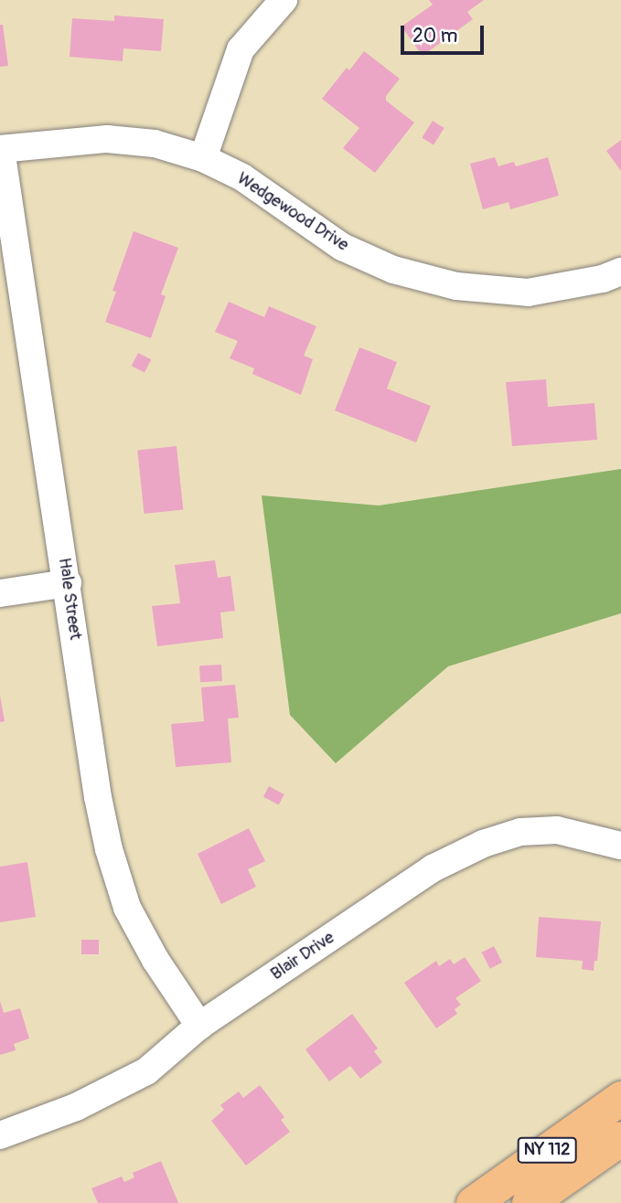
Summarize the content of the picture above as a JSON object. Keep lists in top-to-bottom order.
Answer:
{
  "streets": {
    "main road": ["NY 112"],
    "street": ["Wedgewood Drive", "Hale Street", "Blair Drive"]
  },
  "crossings": [
    ["Wedgewood Drive", "Hale Street"],
    ["Hale Street", "Blair Drive"]
  ],
  "scale_bar": "20 m"
}
